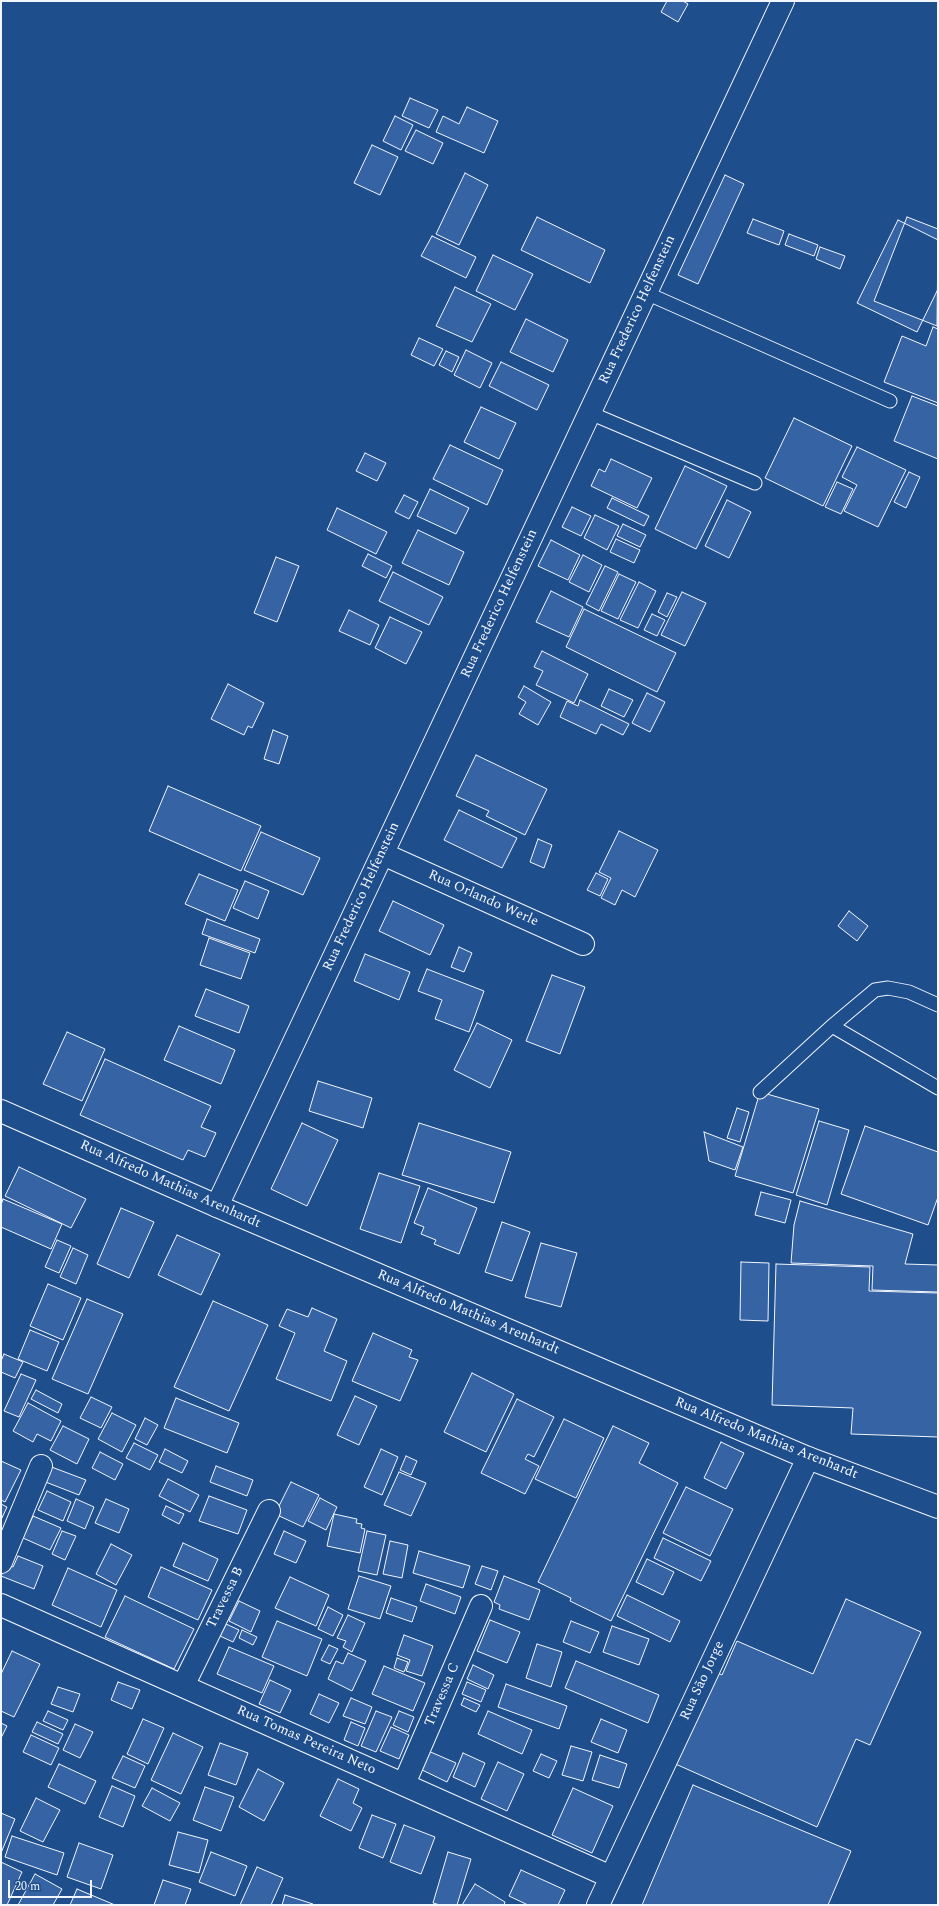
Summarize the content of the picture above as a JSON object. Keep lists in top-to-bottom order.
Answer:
{
  "streets": {
    "street": [
      "Rua Frederico Helfenstein",
      "Rua Orlando Werle",
      "Rua Alfredo Mathias Arenhardt",
      "Travessa B",
      "Rua São Jorge",
      "Travessa C",
      "Rua Tomas Pereira Neto"
    ]
  },
  "crossings": [
    ["Rua Frederico Helfenstein", "Rua Orlando Werle"],
    ["Rua Frederico Helfenstein", "Rua Alfredo Mathias Arenhardt"],
    ["Rua Alfredo Mathias Arenhardt", "Rua São Jorge"],
    ["Travessa B", "Rua Tomas Pereira Neto"],
    ["Rua São Jorge", "Rua Tomas Pereira Neto"],
    ["Travessa C", "Rua Tomas Pereira Neto"]
  ],
  "scale_bar": "20 m"
}
